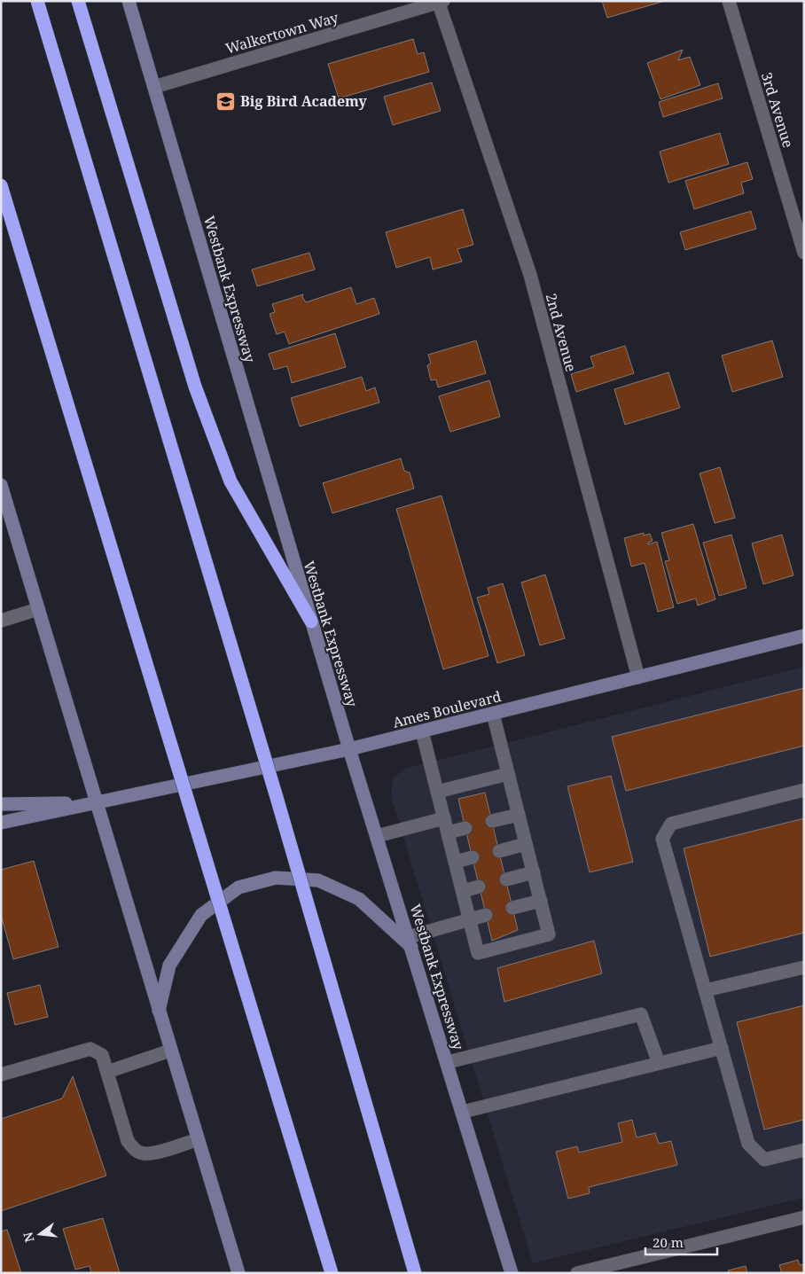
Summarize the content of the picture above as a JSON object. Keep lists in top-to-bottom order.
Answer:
{
  "streets": {
    "main road": ["Westbank Expressway", "Ames Boulevard"],
    "street": ["Walkertown Way", "3rd Avenue", "2nd Avenue"]
  },
  "crossings": [
    ["Walkertown Way", "Westbank Expressway"],
    ["Walkertown Way", "2nd Avenue"],
    ["Westbank Expressway", "Ames Boulevard"],
    ["2nd Avenue", "Ames Boulevard"]
  ],
  "places": {
    "school or university": ["Big Bird Academy"]
  },
  "scale_bar": "20 m",
  "north": "left"
}
